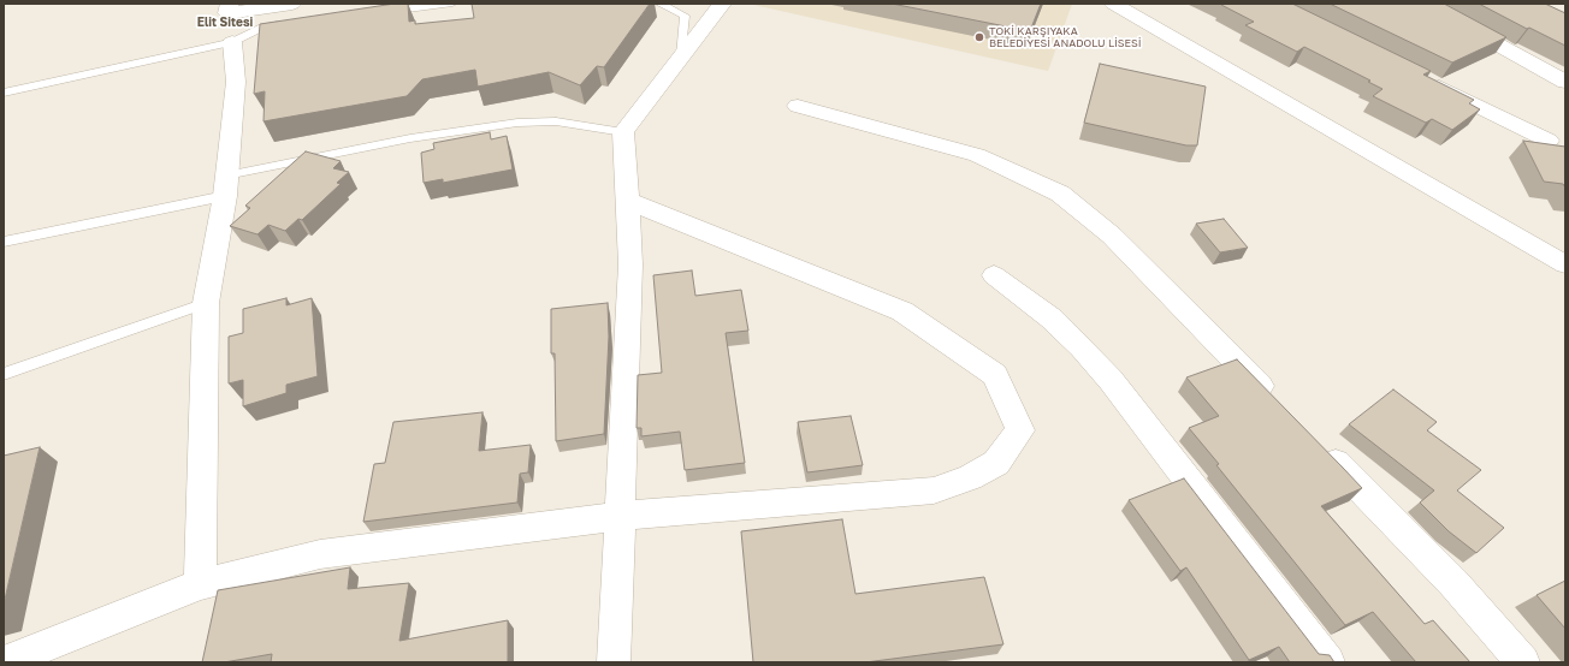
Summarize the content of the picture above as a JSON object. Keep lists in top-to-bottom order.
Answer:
{
  "districts": ["Elit Sitesi"],
  "places": ["TOKİ KARŞIYAKA BELEDİYESİ ANADOLU LİSESİ"]
}
